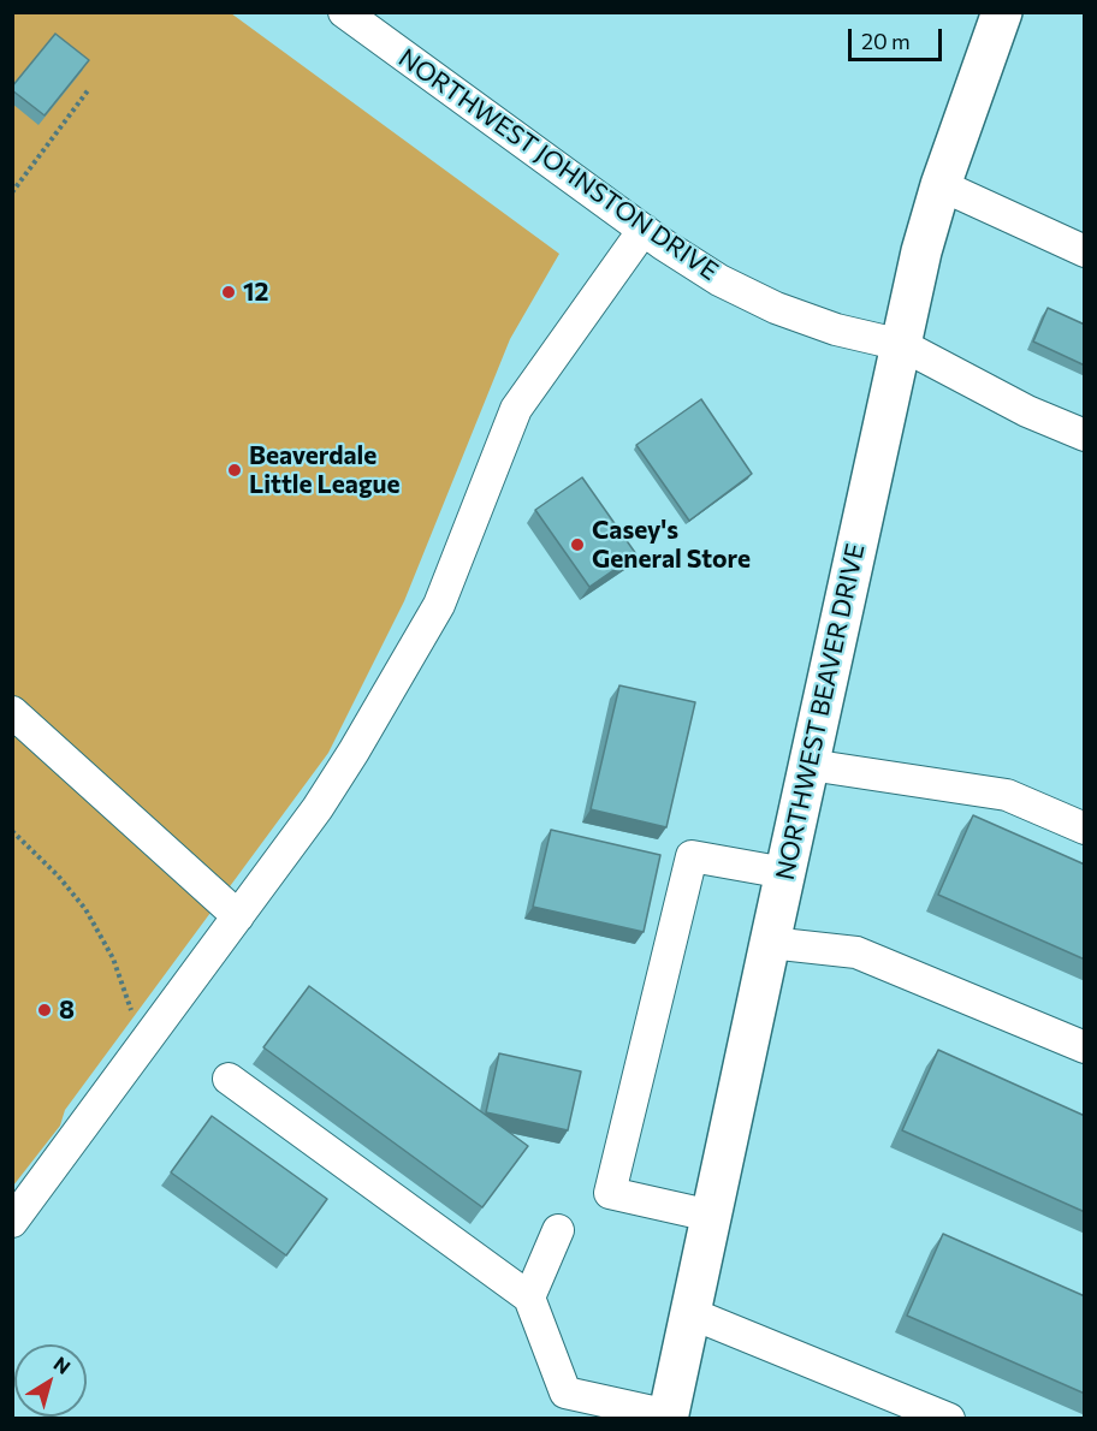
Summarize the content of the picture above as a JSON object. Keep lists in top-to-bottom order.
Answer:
{
  "streets": {
    "main road": ["NORTHWEST BEAVER DRIVE"],
    "street": ["NORTHWEST JOHNSTON DRIVE"]
  },
  "crossings": [
    ["NORTHWEST JOHNSTON DRIVE", "NORTHWEST BEAVER DRIVE"]
  ],
  "places": [
    "12",
    "Beaverdale Little League",
    "Casey's General Store",
    "8"
  ],
  "scale_bar": "20 m",
  "north": "top right"
}
